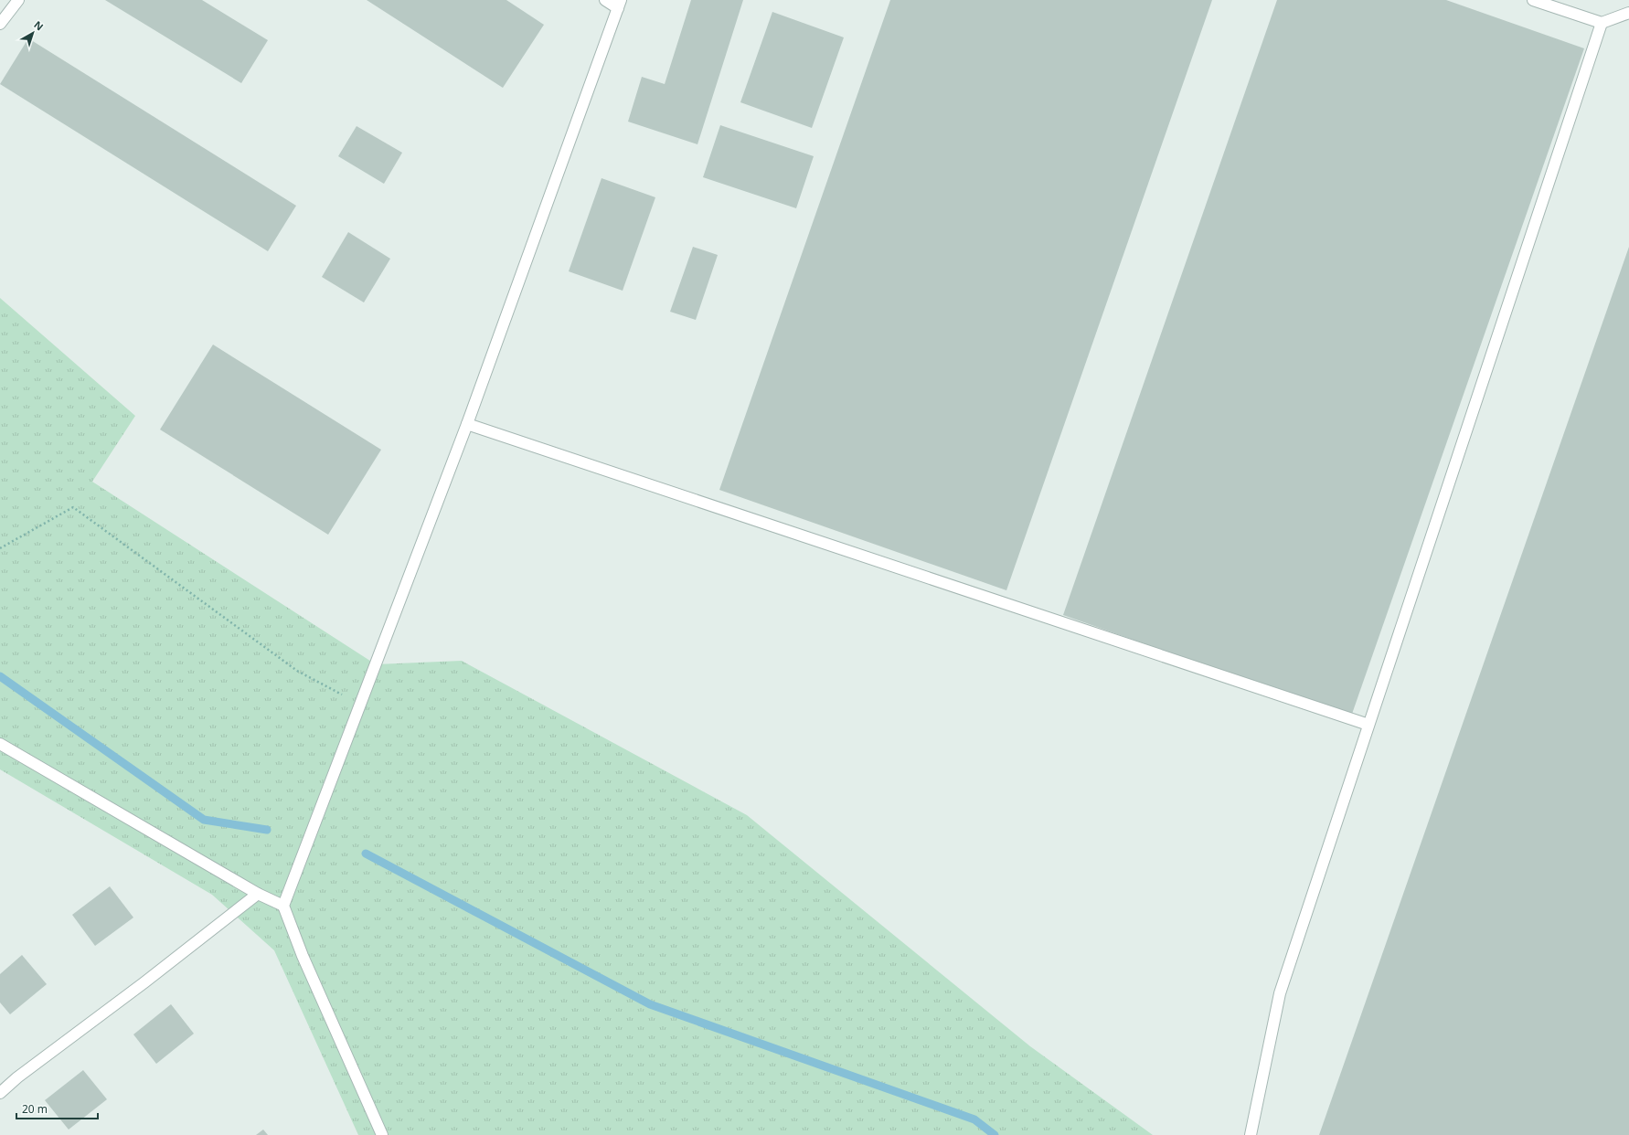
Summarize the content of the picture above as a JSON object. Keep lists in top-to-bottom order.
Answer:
{
  "scale_bar": "20 m",
  "north": "top right"
}
